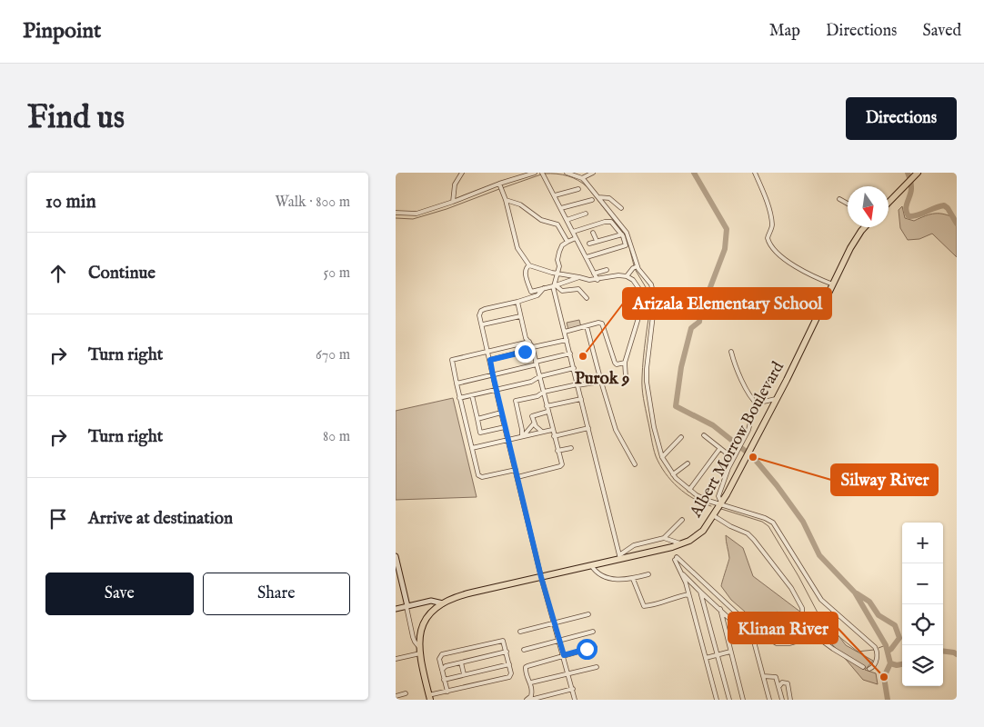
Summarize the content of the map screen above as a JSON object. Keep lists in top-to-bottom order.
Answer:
{
  "streets": {
    "highway": ["Albert Morrow Boulevard"]
  },
  "districts": ["Purok 9"],
  "places": ["Arizala Elementary School", "Silway River", "Klinan River"],
  "north": "bottom",
  "page": {
    "header": "Pinpoint",
    "nav": ["Map", "Directions", "Saved"],
    "buttons": [
      "Directions",
      ["Save", "Share"]
    ],
    "title": "Find us",
    "heading": ["10 min", "Walk · 800 m"],
    "list": [
      ["Continue", "50 m"],
      ["Turn right", "670 m"],
      ["Turn right", "80 m"],
      "Arrive at destination"
    ],
    "map_buttons": ["+", "−"]
  }
}
